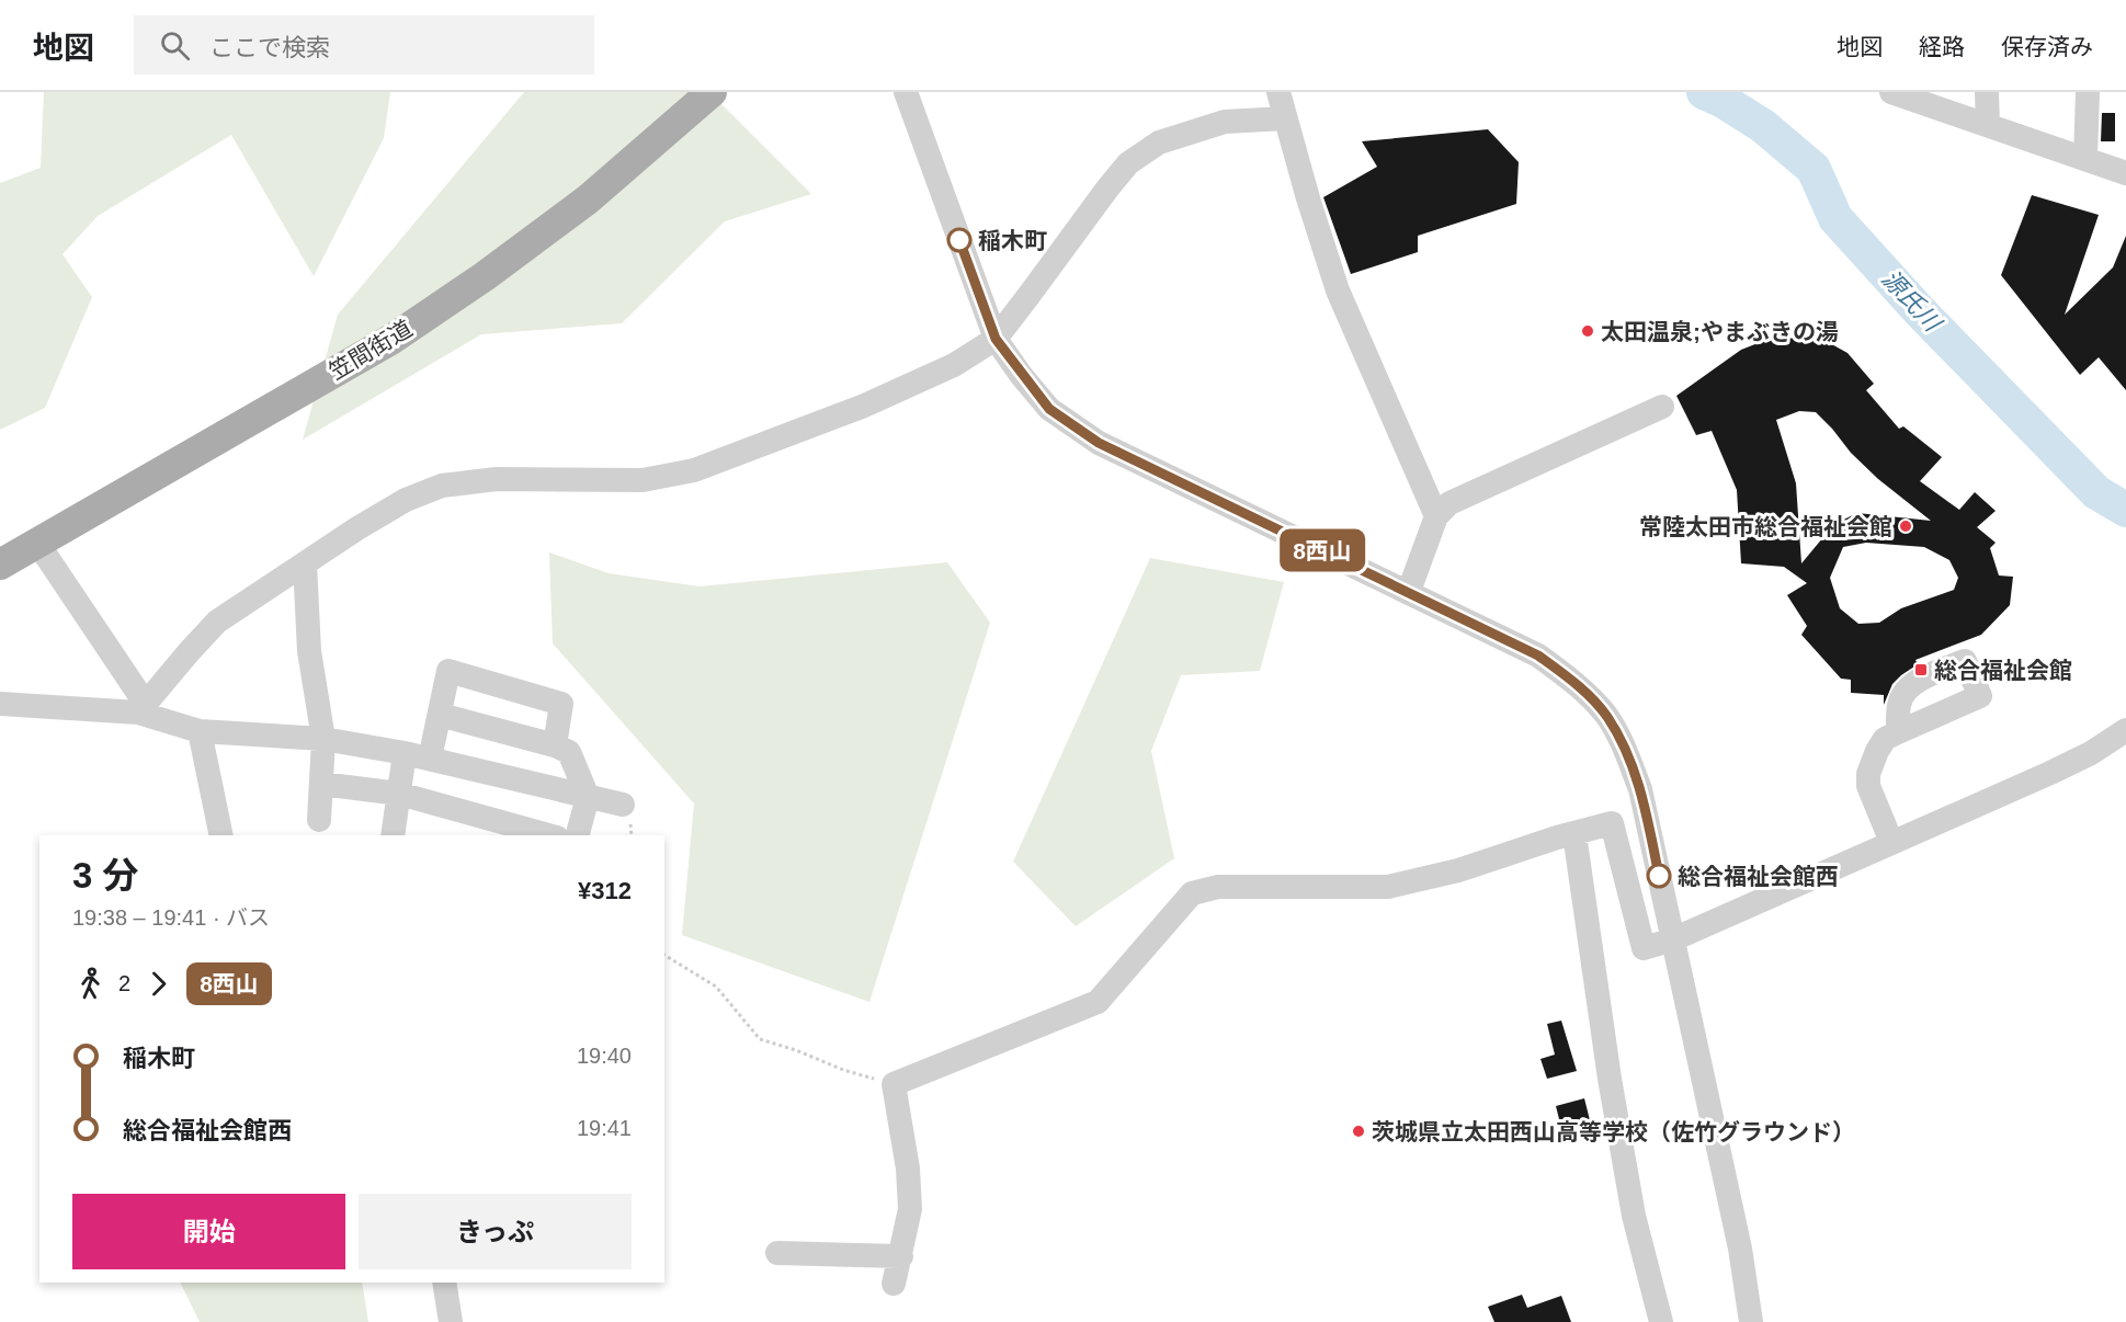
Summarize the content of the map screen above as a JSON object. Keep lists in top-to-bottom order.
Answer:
{
  "streets": {
    "main road": ["笠間街道"]
  },
  "water": ["源氏川"],
  "places": {
    "other": [
      "稲木町",
      "太田温泉;やまぶきの湯",
      "常陸太田市総合福祉会館",
      "総合福祉会館西",
      "茨城県立太田西山高等学校（佐竹グラウンド）"
    ],
    "transit": ["総合福祉会館"]
  },
  "lines": ["bus line 8西山"],
  "page": {
    "header": "地図",
    "search": "ここで検索",
    "nav": ["地図", "経路", "保存済み"],
    "on_map": "8西山",
    "heading": ["3 分", "19:38 – 19:41 · バス", "¥312"],
    "legs": ["2", "8西山"],
    "list": [
      {
        "name": "稲木町",
        "value": "19:40"
      },
      {
        "name": "総合福祉会館西",
        "value": "19:41"
      }
    ],
    "buttons": ["開始", "きっぷ"]
  }
}
